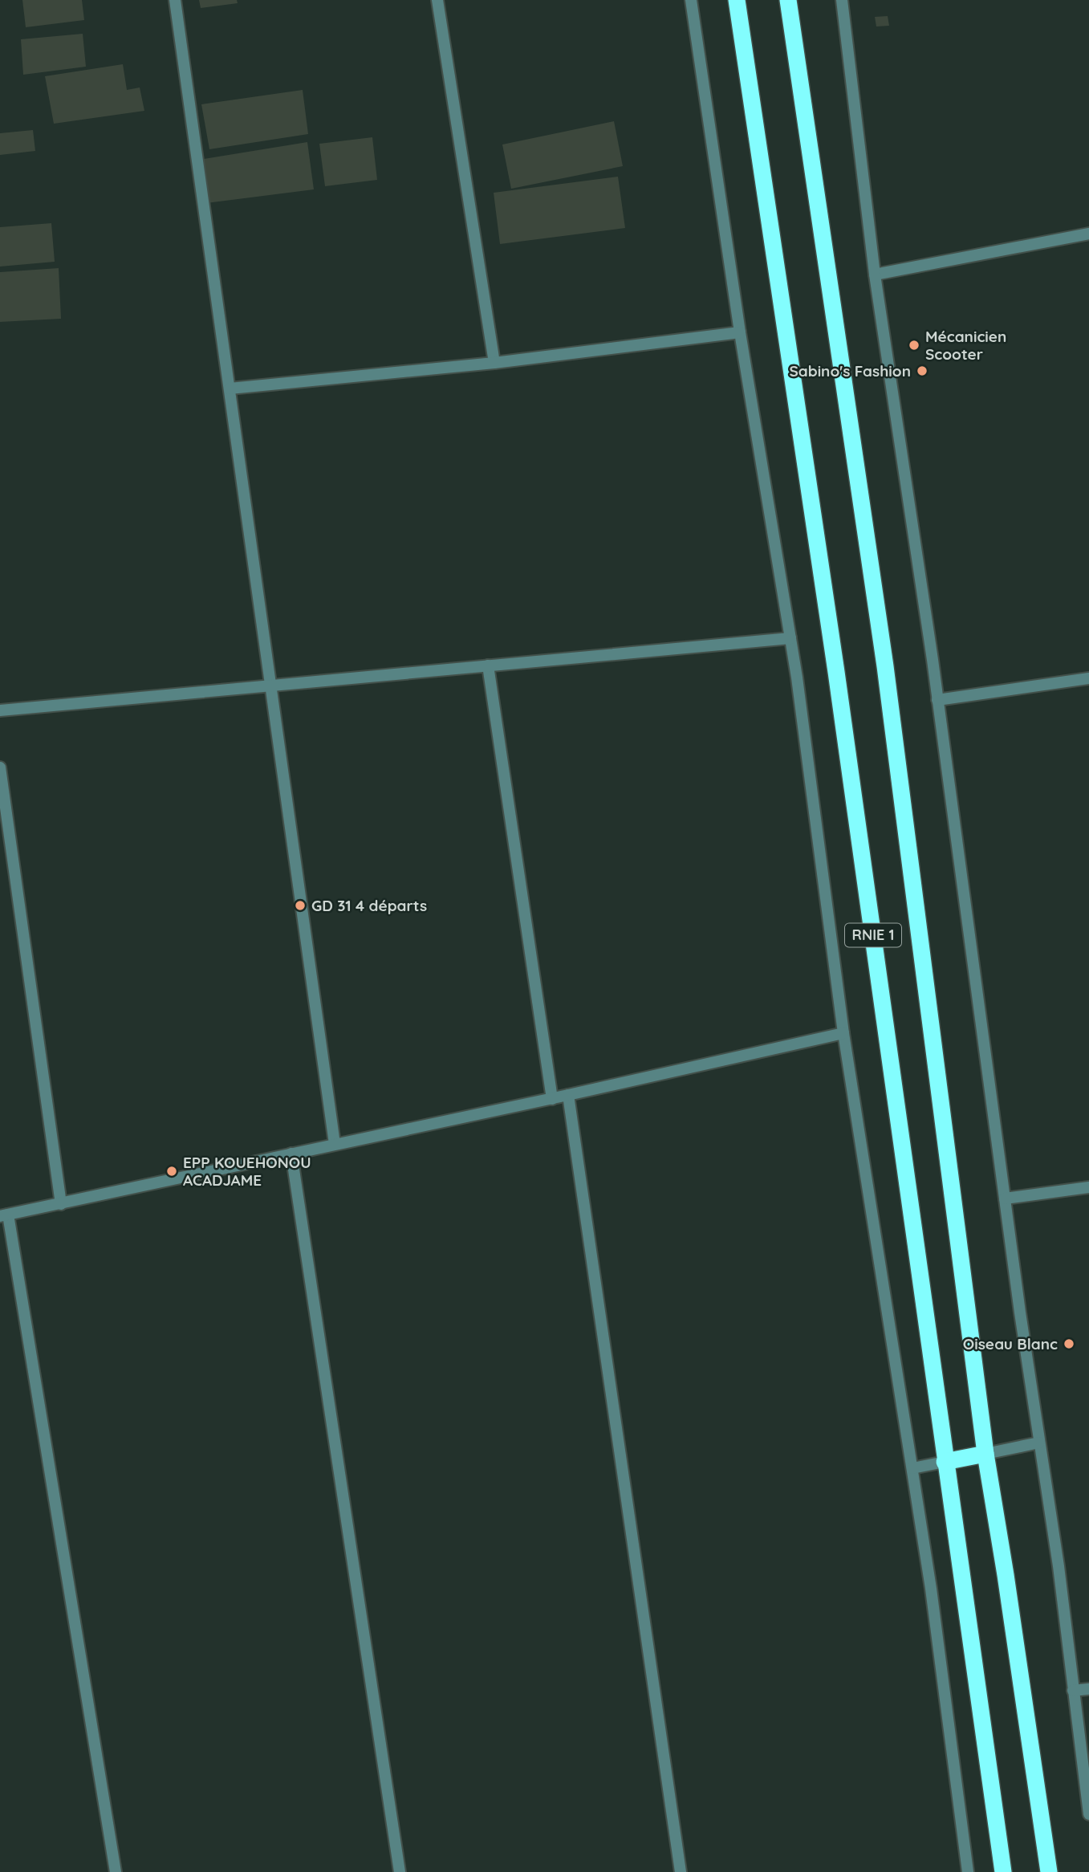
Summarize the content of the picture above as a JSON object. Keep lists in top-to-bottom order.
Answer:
{
  "streets": {
    "highway": ["RNIE 1"]
  },
  "places": [
    "Mécanicien Scooter",
    "Sabino's Fashion",
    "GD 31 4 départs",
    "EPP KOUEHONOU ACADJAME",
    "Oiseau Blanc"
  ]
}
